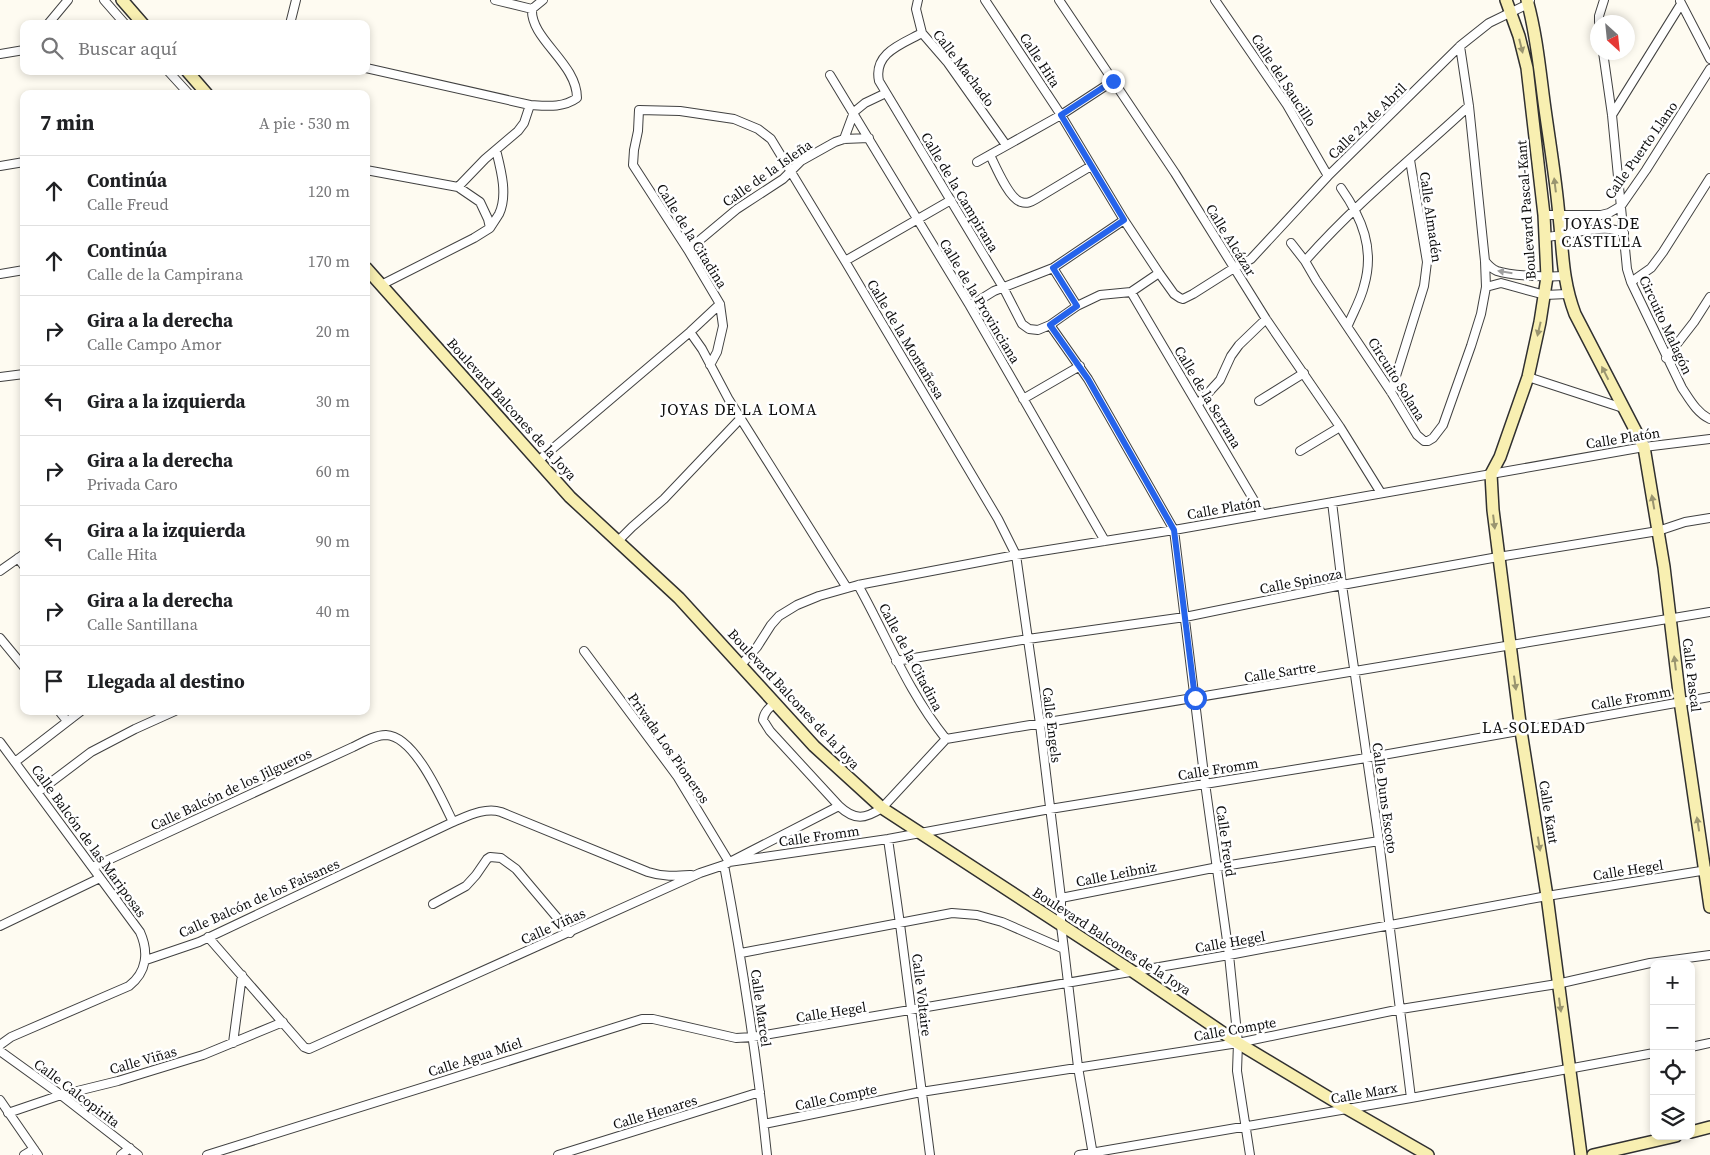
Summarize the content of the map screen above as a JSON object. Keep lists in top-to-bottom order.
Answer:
{
  "streets": {
    "street": [
      "Calle Hita",
      "Calle Machado",
      "Calle del Saucillo",
      "Calle 24 de Abril",
      "Calle Puerto Llano",
      "Calle de la Isleña",
      "Calle de la Campirana",
      "Boulevard Pascal-Kant",
      "Calle Almadén",
      "Calle de la Citadina",
      "Calle Alcázar",
      "Calle de la Provinciana",
      "Circuito Malagón",
      "Calle de la Montañesa",
      "Circuito Solana",
      "Calle de la Serrana",
      "Boulevard Balcones de la Joya",
      "Calle Platón",
      "Calle Spinoza",
      "Calle Sartre",
      "Calle Pascal",
      "Calle Fromm",
      "Calle Engels",
      "Privada Los Pioneros",
      "Calle Balcón de los Jilgueros",
      "Calle Duns Escoto",
      "Calle Kant",
      "Calle Balcón de las Mariposas",
      "Calle Freud",
      "Calle Hegel",
      "Calle Leibniz",
      "Calle Balcón de los Faisanes",
      "Calle Viñas",
      "Calle Voltaire",
      "Calle Marcel",
      "Calle Compte",
      "Calle Agua Miel",
      "Calle Calcopirita",
      "Calle Marx",
      "Calle Henares"
    ]
  },
  "crossings": [
    ["Calle Hita", "Calle 24 de Abril"],
    ["Calle Machado", "Calle de la Campirana"],
    ["Calle del Saucillo", "Calle 24 de Abril"],
    ["Calle 24 de Abril", "Boulevard Pascal-Kant"],
    ["Calle 24 de Abril", "Calle Alcázar"],
    ["Calle 24 de Abril", "Circuito Solana"],
    ["Calle Puerto Llano", "Boulevard Pascal-Kant"],
    ["Calle Puerto Llano", "Circuito Malagón"],
    ["Calle de la Isleña", "Calle de la Citadina"],
    ["Calle de la Isleña", "Calle de la Provinciana"],
    ["Calle de la Isleña", "Calle de la Montañesa"],
    ["Boulevard Pascal-Kant", "Calle Platón"],
    ["Boulevard Pascal-Kant", "Calle Pascal"],
    ["Boulevard Pascal-Kant", "Calle Kant"],
    ["Calle Almadén", "Circuito Solana"],
    ["Calle de la Citadina", "Calle de la Montañesa"],
    ["Calle de la Citadina", "Calle Platón"],
    ["Calle de la Citadina", "Calle Spinoza"],
    ["Calle de la Citadina", "Calle Sartre"],
    ["Calle Alcázar", "Calle Platón"],
    ["Calle de la Provinciana", "Calle Platón"],
    ["Calle de la Montañesa", "Calle Platón"],
    ["Calle de la Montañesa", "Calle Engels"],
    ["Calle de la Serrana", "Calle Platón"],
    ["Boulevard Balcones de la Joya", "Calle Platón"],
    ["Boulevard Balcones de la Joya", "Calle Fromm"],
    ["Boulevard Balcones de la Joya", "Calle Freud"],
    ["Boulevard Balcones de la Joya", "Calle Hegel"],
    ["Boulevard Balcones de la Joya", "Calle Leibniz"],
    ["Boulevard Balcones de la Joya", "Calle Compte"],
    ["Boulevard Balcones de la Joya", "Calle Marx"],
    ["Calle Platón", "Calle Pascal"],
    ["Calle Platón", "Calle Engels"],
    ["Calle Platón", "Calle Duns Escoto"],
    ["Calle Platón", "Calle Kant"],
    ["Calle Platón", "Calle Freud"],
    ["Calle Spinoza", "Calle Pascal"],
    ["Calle Spinoza", "Calle Engels"],
    ["Calle Spinoza", "Calle Duns Escoto"],
    ["Calle Spinoza", "Calle Kant"],
    ["Calle Spinoza", "Calle Freud"],
    ["Calle Sartre", "Calle Pascal"],
    ["Calle Sartre", "Calle Engels"],
    ["Calle Sartre", "Calle Duns Escoto"],
    ["Calle Sartre", "Calle Kant"],
    ["Calle Sartre", "Calle Freud"],
    ["Calle Pascal", "Calle Fromm"],
    ["Calle Pascal", "Calle Hegel"],
    ["Calle Fromm", "Calle Engels"],
    ["Calle Fromm", "Privada Los Pioneros"],
    ["Calle Fromm", "Calle Duns Escoto"],
    ["Calle Fromm", "Calle Kant"],
    ["Calle Fromm", "Calle Freud"],
    ["Calle Fromm", "Calle Viñas"],
    ["Calle Fromm", "Calle Voltaire"],
    ["Calle Fromm", "Calle Marcel"],
    ["Calle Engels", "Calle Leibniz"],
    ["Privada Los Pioneros", "Calle Viñas"],
    ["Privada Los Pioneros", "Calle Marcel"],
    ["Calle Balcón de los Jilgueros", "Calle Balcón de las Mariposas"],
    ["Calle Balcón de los Jilgueros", "Calle Balcón de los Faisanes"],
    ["Calle Duns Escoto", "Calle Hegel"],
    ["Calle Duns Escoto", "Calle Leibniz"],
    ["Calle Duns Escoto", "Calle Compte"],
    ["Calle Duns Escoto", "Calle Marx"],
    ["Calle Kant", "Calle Hegel"],
    ["Calle Kant", "Calle Compte"],
    ["Calle Kant", "Calle Marx"],
    ["Calle Balcón de las Mariposas", "Calle Balcón de los Faisanes"],
    ["Calle Freud", "Calle Hegel"],
    ["Calle Freud", "Calle Leibniz"],
    ["Calle Freud", "Calle Compte"],
    ["Calle Freud", "Calle Marx"],
    ["Calle Hegel", "Calle Leibniz"],
    ["Calle Hegel", "Calle Voltaire"],
    ["Calle Hegel", "Calle Marcel"],
    ["Calle Hegel", "Calle Agua Miel"],
    ["Calle Balcón de los Faisanes", "Calle Viñas"],
    ["Calle Viñas", "Calle Marcel"],
    ["Calle Viñas", "Calle Calcopirita"],
    ["Calle Voltaire", "Calle Compte"],
    ["Calle Marcel", "Calle Compte"],
    ["Calle Marcel", "Calle Agua Miel"],
    ["Calle Marcel", "Calle Henares"]
  ],
  "one_way": ["Calle Pascal", "Calle Kant"],
  "districts": ["JOYAS DE CASTILLA", "JOYAS DE LA LOMA", "LA SOLEDAD"],
  "north": "bottom right",
  "page": {
    "search": "Buscar aquí",
    "heading": ["7 min", "A pie · 530 m"],
    "list": [
      ["Continúa", "Calle Freud", "120 m"],
      ["Continúa", "Calle de la Campirana", "170 m"],
      ["Gira a la derecha", "Calle Campo Amor", "20 m"],
      ["Gira a la izquierda", "30 m"],
      ["Gira a la derecha", "Privada Caro", "60 m"],
      ["Gira a la izquierda", "Calle Hita", "90 m"],
      ["Gira a la derecha", "Calle Santillana", "40 m"],
      "Llegada al destino"
    ],
    "map_buttons": ["+", "−"]
  }
}
